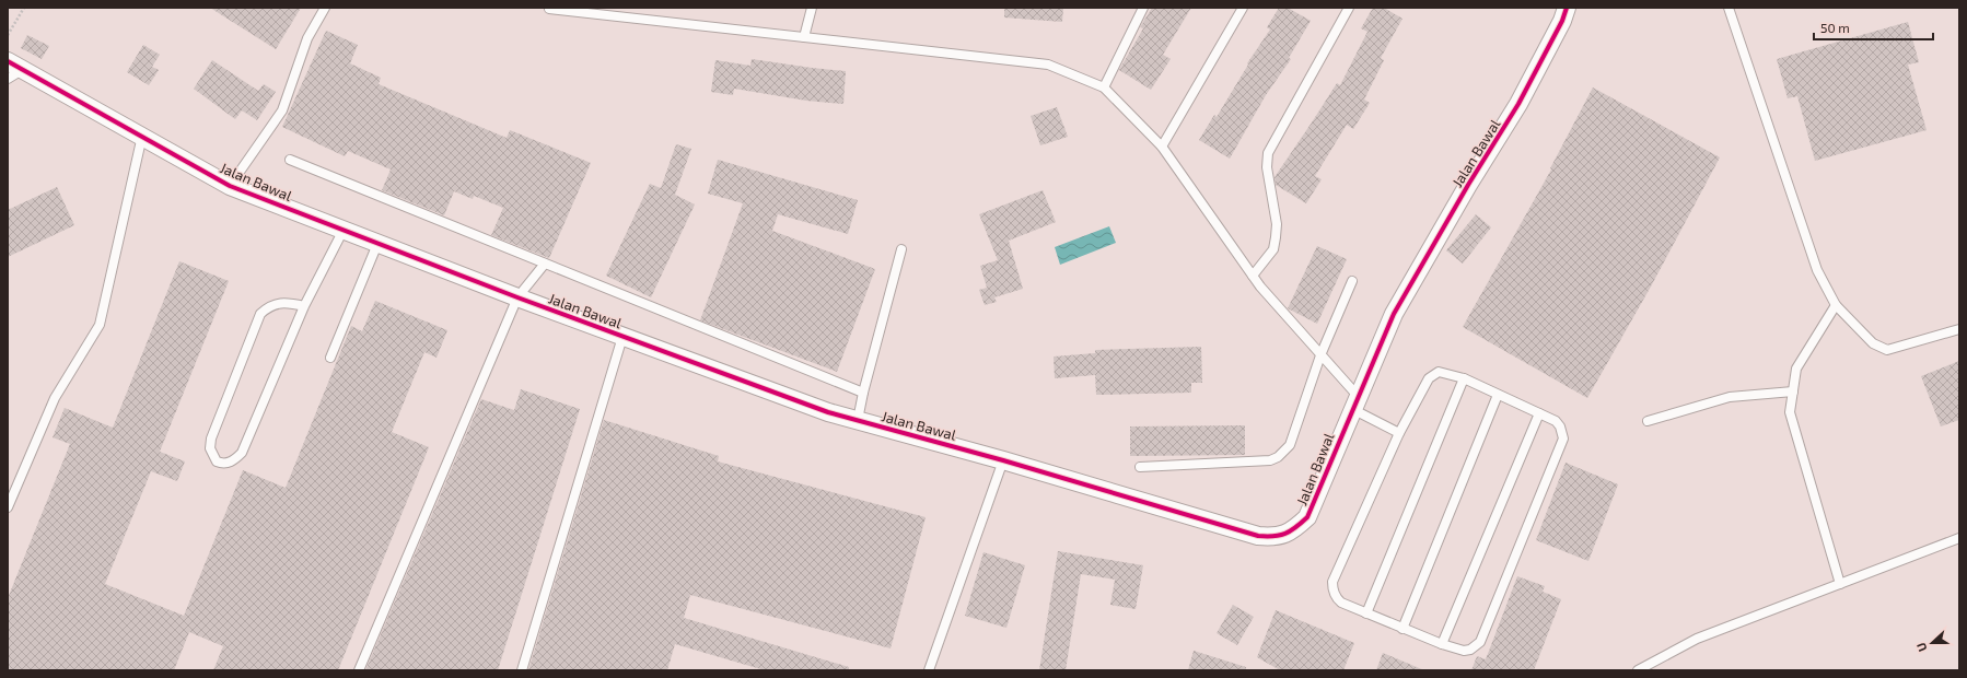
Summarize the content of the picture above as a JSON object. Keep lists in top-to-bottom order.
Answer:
{
  "streets": {
    "street": ["Jalan Bawal"]
  },
  "scale_bar": "50 m",
  "north": "left"
}
